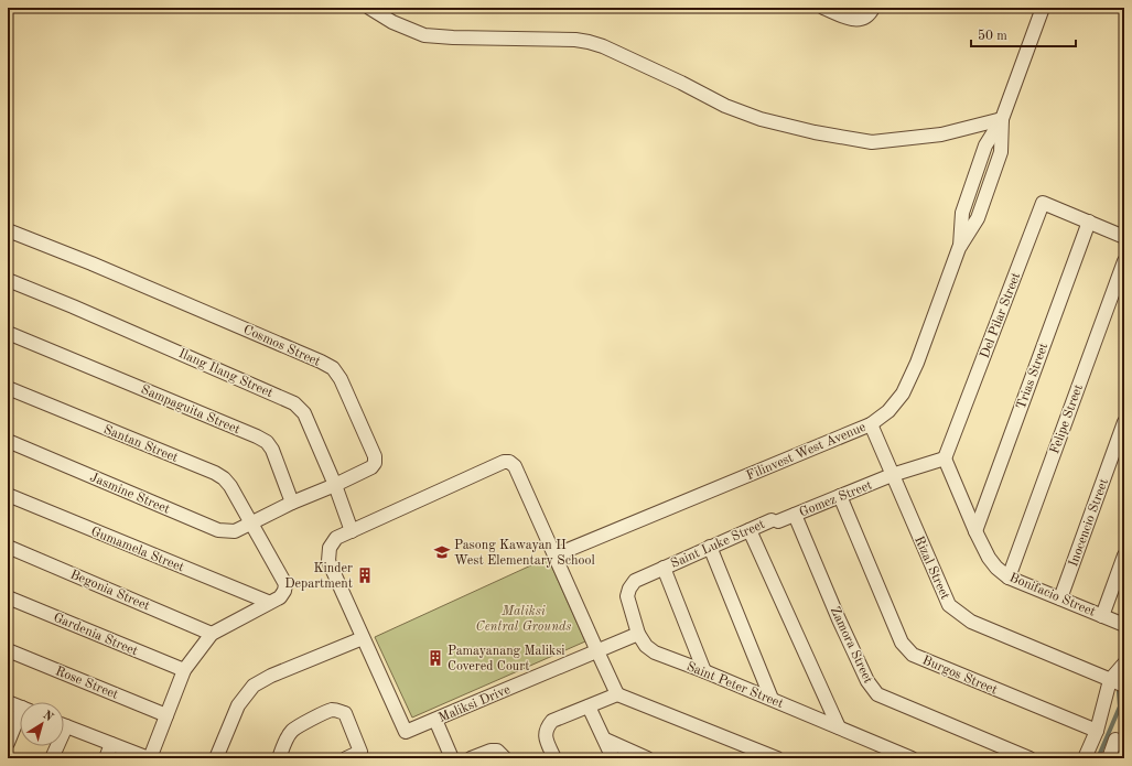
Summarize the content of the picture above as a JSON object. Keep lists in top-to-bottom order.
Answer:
{
  "streets": {
    "street": [
      "Del Pilar Street",
      "Cosmos Street",
      "Ilang Ilang Street",
      "Trias Street",
      "Sampaguita Street",
      "Felipe Street",
      "Santan Street",
      "Filinvest West Avenue",
      "Jasmine Street",
      "Gomez Street",
      "Inocencio Street",
      "Saint Luke Street",
      "Gumamela Street",
      "Rizal Street",
      "Begonia Street",
      "Bonifacio Street",
      "Gardenia Street",
      "Zamora Street",
      "Burgos Street",
      "Rose Street",
      "Saint Peter Street",
      "Maliksi Drive"
    ]
  },
  "crossings": [
    ["Del Pilar Street", "Trias Street"],
    ["Del Pilar Street", "Bonifacio Street"],
    ["Cosmos Street", "Ilang Ilang Street"],
    ["Cosmos Street", "Sampaguita Street"],
    ["Cosmos Street", "Jasmine Street"],
    ["Ilang Ilang Street", "Maliksi Drive"],
    ["Trias Street", "Bonifacio Street"],
    ["Sampaguita Street", "Jasmine Street"],
    ["Felipe Street", "Bonifacio Street"],
    ["Santan Street", "Jasmine Street"],
    ["Santan Street", "Gumamela Street"],
    ["Filinvest West Avenue", "Rizal Street"],
    ["Filinvest West Avenue", "Maliksi Drive"],
    ["Gomez Street", "Saint Luke Street"],
    ["Gomez Street", "Rizal Street"],
    ["Gomez Street", "Zamora Street"],
    ["Gomez Street", "Burgos Street"],
    ["Inocencio Street", "Bonifacio Street"],
    ["Saint Luke Street", "Saint Peter Street"]
  ],
  "parks": ["Maliksi Central Grounds"],
  "places": {
    "school or university": ["Pasong Kawayan II West Elementary School"],
    "building": ["Kinder Department", "Pamayanang Maliksi Covered Court"]
  },
  "scale_bar": "50 m",
  "north": "top right"
}
